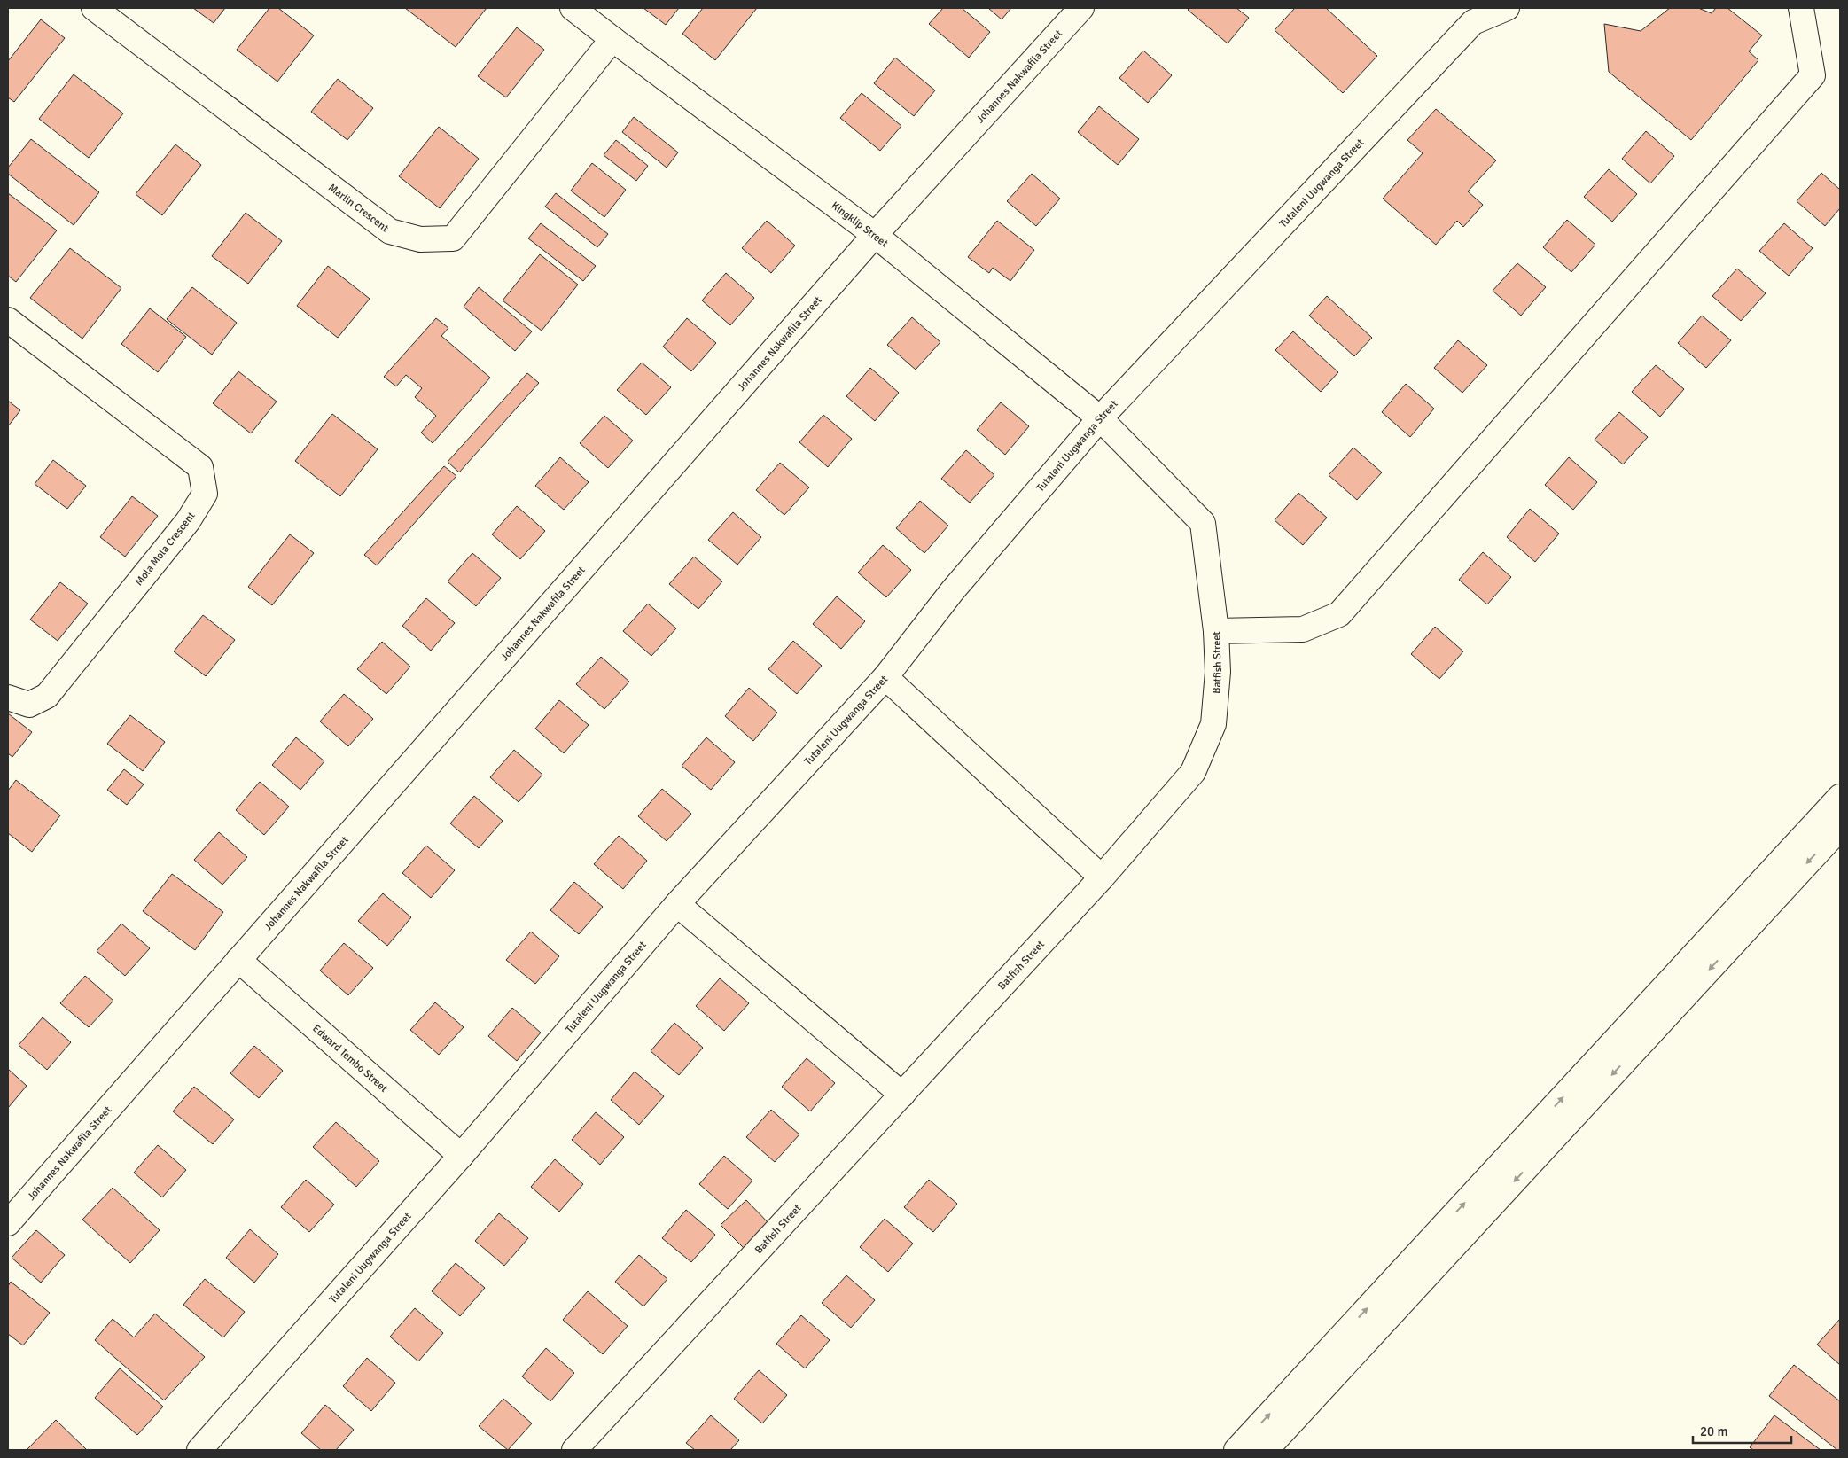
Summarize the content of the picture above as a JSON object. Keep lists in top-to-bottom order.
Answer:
{
  "streets": {
    "main road": [
      "Johannes Nakwafila Street",
      "Tutaleni Uugwanga Street",
      "Marlin Crescent",
      "Kingklip Street",
      "Mola Mola Crescent",
      "Batfish Street",
      "Edward Tembo Street"
    ]
  },
  "crossings": [
    ["Johannes Nakwafila Street", "Kingklip Street"],
    ["Johannes Nakwafila Street", "Edward Tembo Street"],
    ["Tutaleni Uugwanga Street", "Kingklip Street"],
    ["Tutaleni Uugwanga Street", "Batfish Street"],
    ["Tutaleni Uugwanga Street", "Edward Tembo Street"],
    ["Marlin Crescent", "Kingklip Street"],
    ["Kingklip Street", "Batfish Street"]
  ],
  "scale_bar": "20 m"
}
